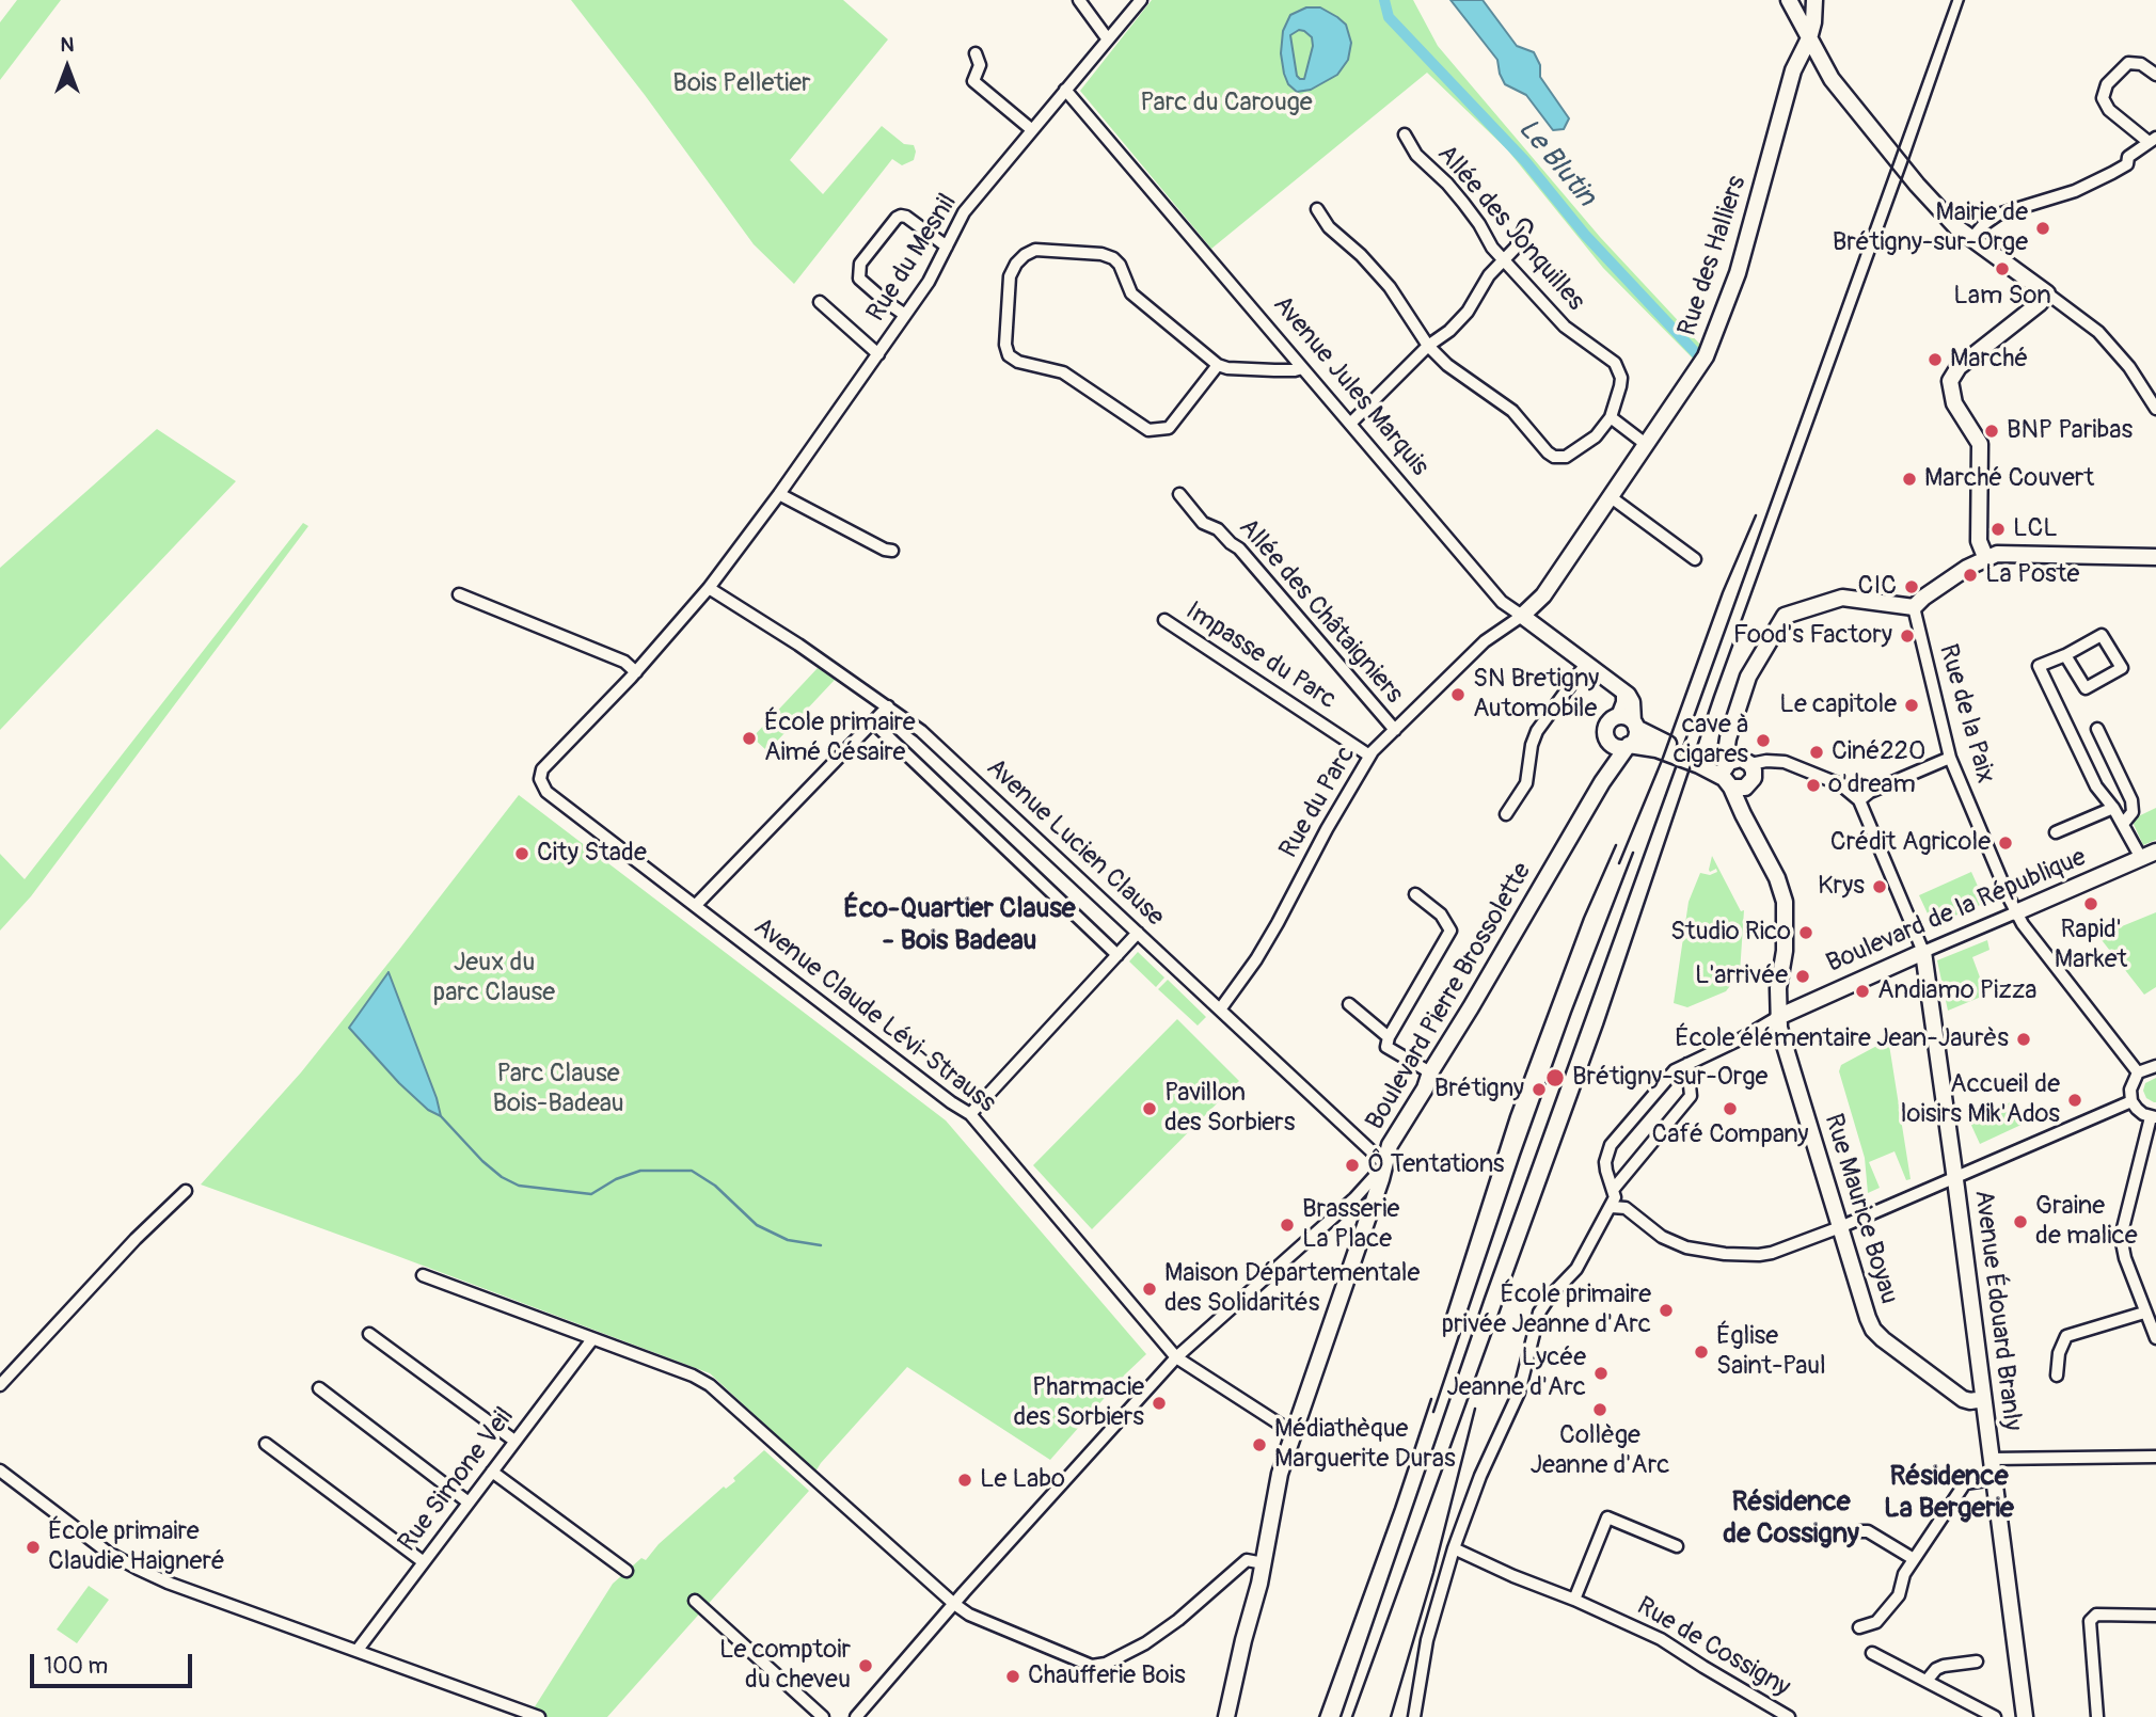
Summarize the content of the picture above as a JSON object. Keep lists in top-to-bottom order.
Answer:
{
  "streets": {
    "main road": [
      "Rue des Halliers",
      "Avenue Jules Marquis",
      "Boulevard de la République",
      "Boulevard Pierre Brossolette",
      "Rue Maurice Boyau",
      "Avenue Édouard Branly"
    ],
    "street": [
      "Allée des Jonquilles",
      "Rue du Mesnil",
      "Allée des Châtaigniers",
      "Impasse du Parc",
      "Rue de la Paix",
      "Rue du Parc",
      "Avenue Lucien Clause",
      "Avenue Claude Lévi-Strauss",
      "Rue Simone Veil",
      "Rue de Cossigny"
    ]
  },
  "crossings": [
    ["Rue des Halliers", "Avenue Jules Marquis"],
    ["Rue des Halliers", "Rue du Parc"],
    ["Rue du Mesnil", "Avenue Jules Marquis"],
    ["Rue du Mesnil", "Avenue Lucien Clause"],
    ["Rue du Mesnil", "Avenue Claude Lévi-Strauss"],
    ["Avenue Jules Marquis", "Rue du Parc"],
    ["Allée des Châtaigniers", "Rue du Parc"],
    ["Impasse du Parc", "Rue du Parc"],
    ["Rue de la Paix", "Boulevard de la République"],
    ["Rue de la Paix", "Rue Maurice Boyau"],
    ["Rue du Parc", "Avenue Lucien Clause"],
    ["Avenue Lucien Clause", "Boulevard Pierre Brossolette"],
    ["Boulevard de la République", "Rue Maurice Boyau"],
    ["Boulevard de la République", "Avenue Édouard Branly"],
    ["Boulevard Pierre Brossolette", "Avenue Claude Lévi-Strauss"],
    ["Rue Maurice Boyau", "Avenue Édouard Branly"]
  ],
  "districts": ["Éco-Quartier Clause - Bois Badeau", "Résidence La Bergerie", "Résidence de Cossigny"],
  "water": ["Le Blutin"],
  "parks": [
    "Bois Pelletier",
    "Parc du Carouge",
    "Jeux du parc Clause",
    "Parc Clause Bois-Badeau"
  ],
  "places": [
    "Mairie de Brétigny-sur-Orge",
    "Lam Son",
    "Marché",
    "BNP Paribas",
    "Marché Couvert",
    "LCL",
    "La Poste",
    "CIC",
    "Food's Factory",
    "SN Bretigny Automobile",
    "Le capitole",
    "École primaire Aimé Césaire",
    "cave à cigares",
    "Ciné220",
    "o'dream",
    "Crédit Agricole",
    "City Stade",
    "Krys",
    "Rapid' Market",
    "Studio Rico",
    "L'arrivée",
    "Andiamo Pizza",
    "École élémentaire Jean-Jaurès",
    "Brétigny-sur-Orge",
    "Brétigny",
    "Accueil de loisirs Mik'Ados",
    "Pavillon des Sorbiers",
    "Café Company",
    "Ô Tentations",
    "Graine de malice",
    "Brasserie La Place",
    "Maison Départementale des Solidarités",
    "École primaire privée Jeanne d'Arc",
    "Église Saint-Paul",
    "Lycée Jeanne d'Arc",
    "Pharmacie des Sorbiers",
    "Collège Jeanne d'Arc",
    "Médiathèque Marguerite Duras",
    "Le Labo",
    "École primaire Claudie Haigneré",
    "Le comptoir du cheveu",
    "Chaufferie Bois"
  ],
  "scale_bar": "100 m",
  "north": "top"
}
